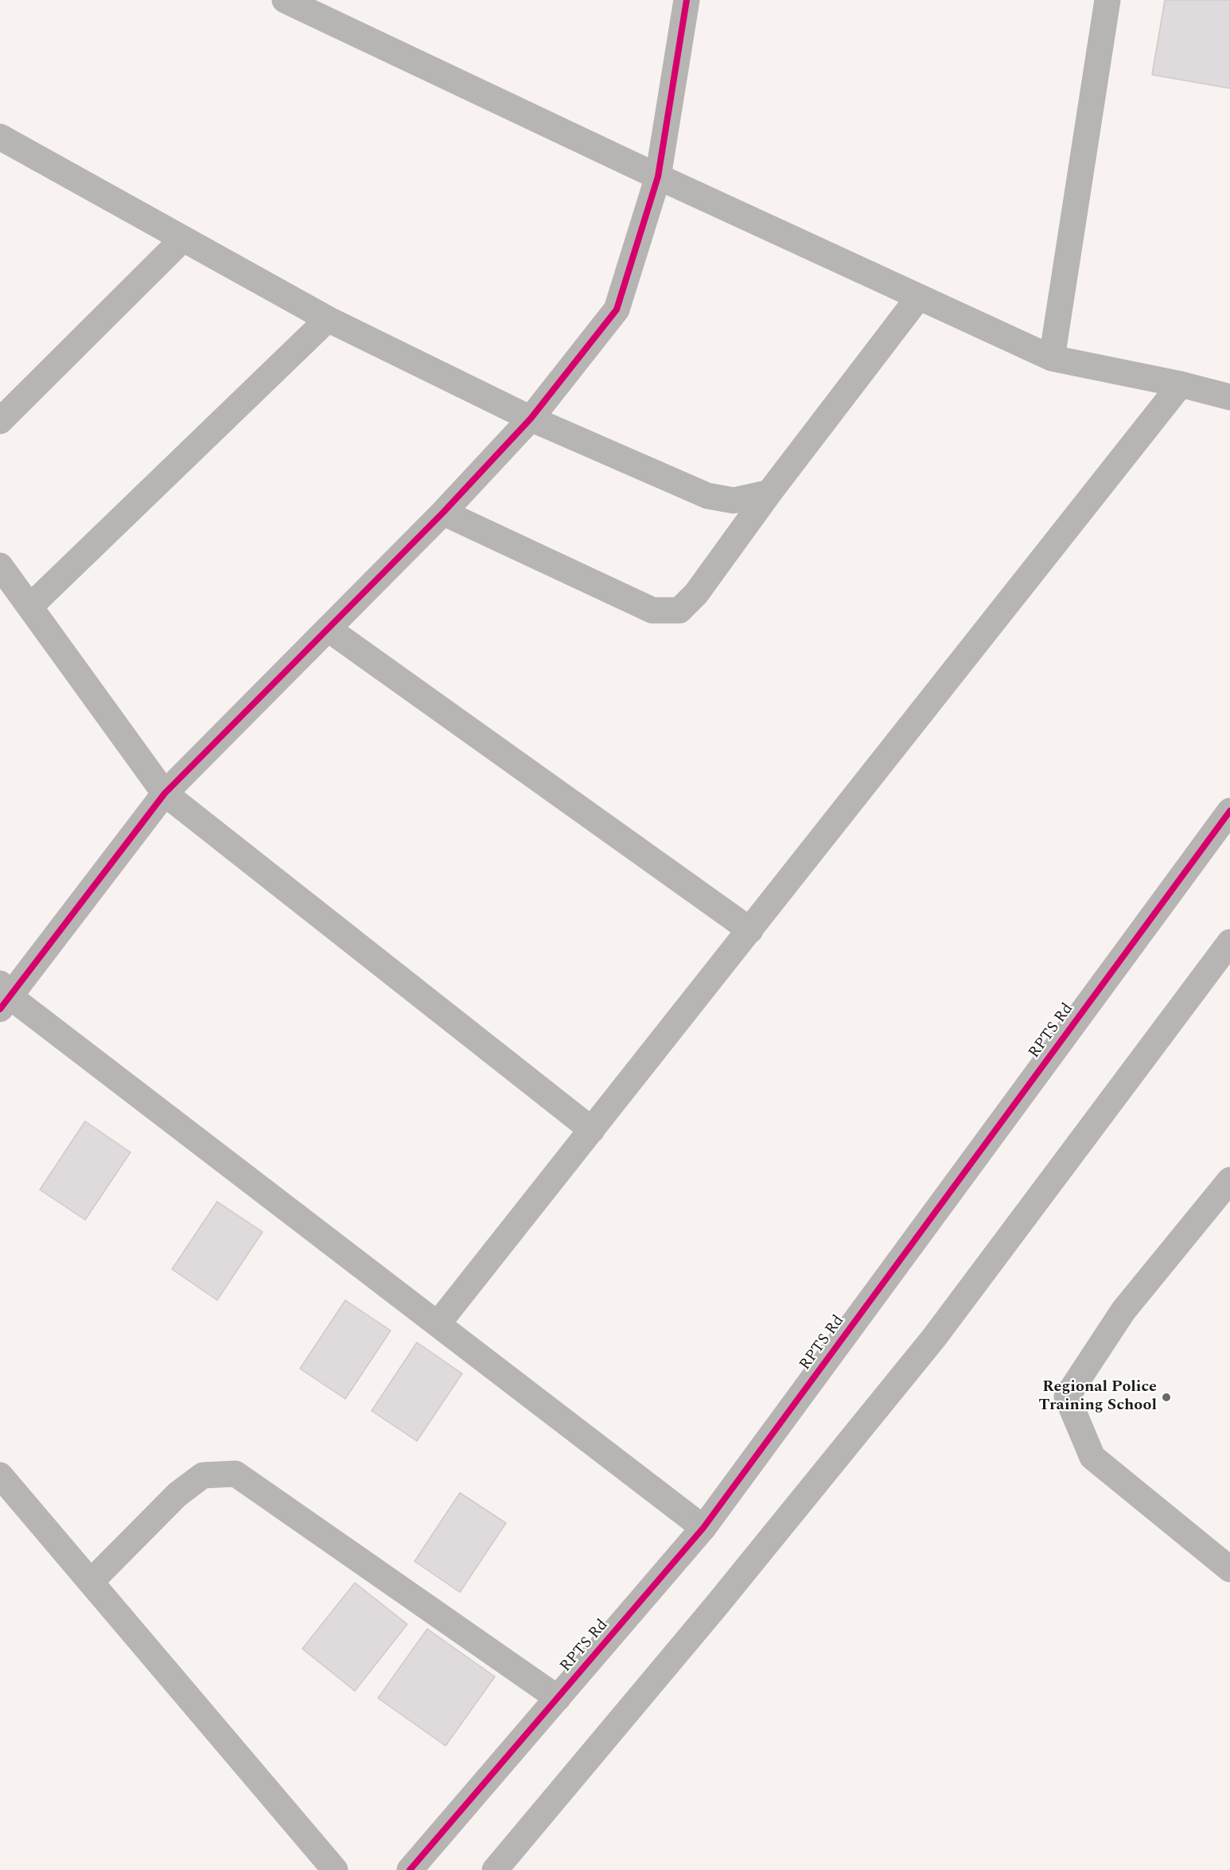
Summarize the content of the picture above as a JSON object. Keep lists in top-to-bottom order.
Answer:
{
  "streets": {
    "street": ["RPTS Rd"]
  },
  "places": ["Regional Police Training School"]
}
